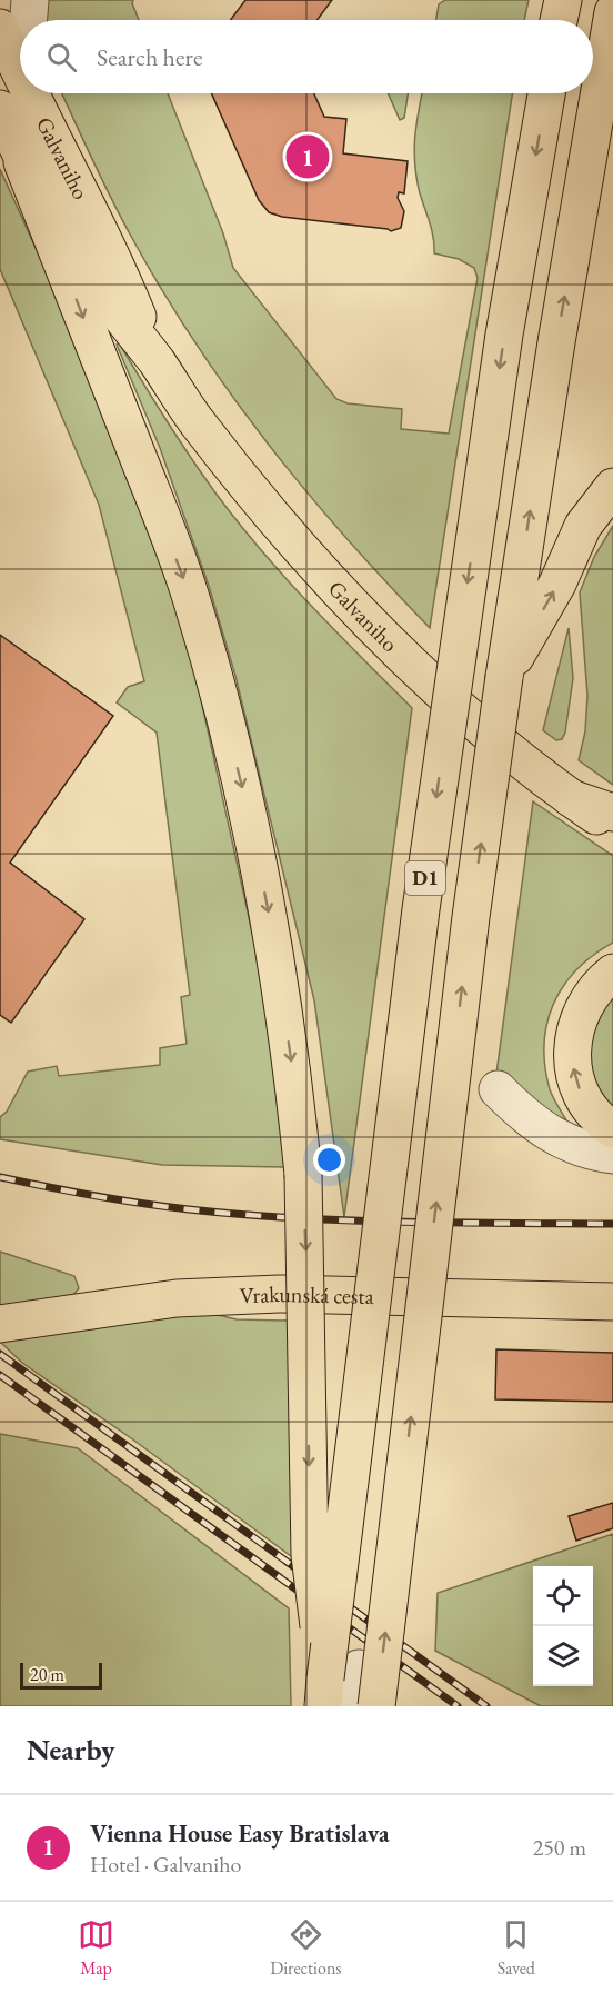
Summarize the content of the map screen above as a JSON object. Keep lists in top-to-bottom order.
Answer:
{
  "streets": {
    "main road": ["Galvaniho", "D1", "Vrakunská cesta"]
  },
  "scale_bar": "20 m",
  "page": {
    "search": "Search here",
    "pins": "1",
    "scale": "20 m",
    "heading": "Nearby",
    "list": [
      {
        "mark": "1",
        "name": "Vienna House Easy Bratislava",
        "note": "Hotel · Galvaniho",
        "value": "250 m"
      }
    ],
    "nav": ["Map", "Directions", "Saved"]
  }
}
